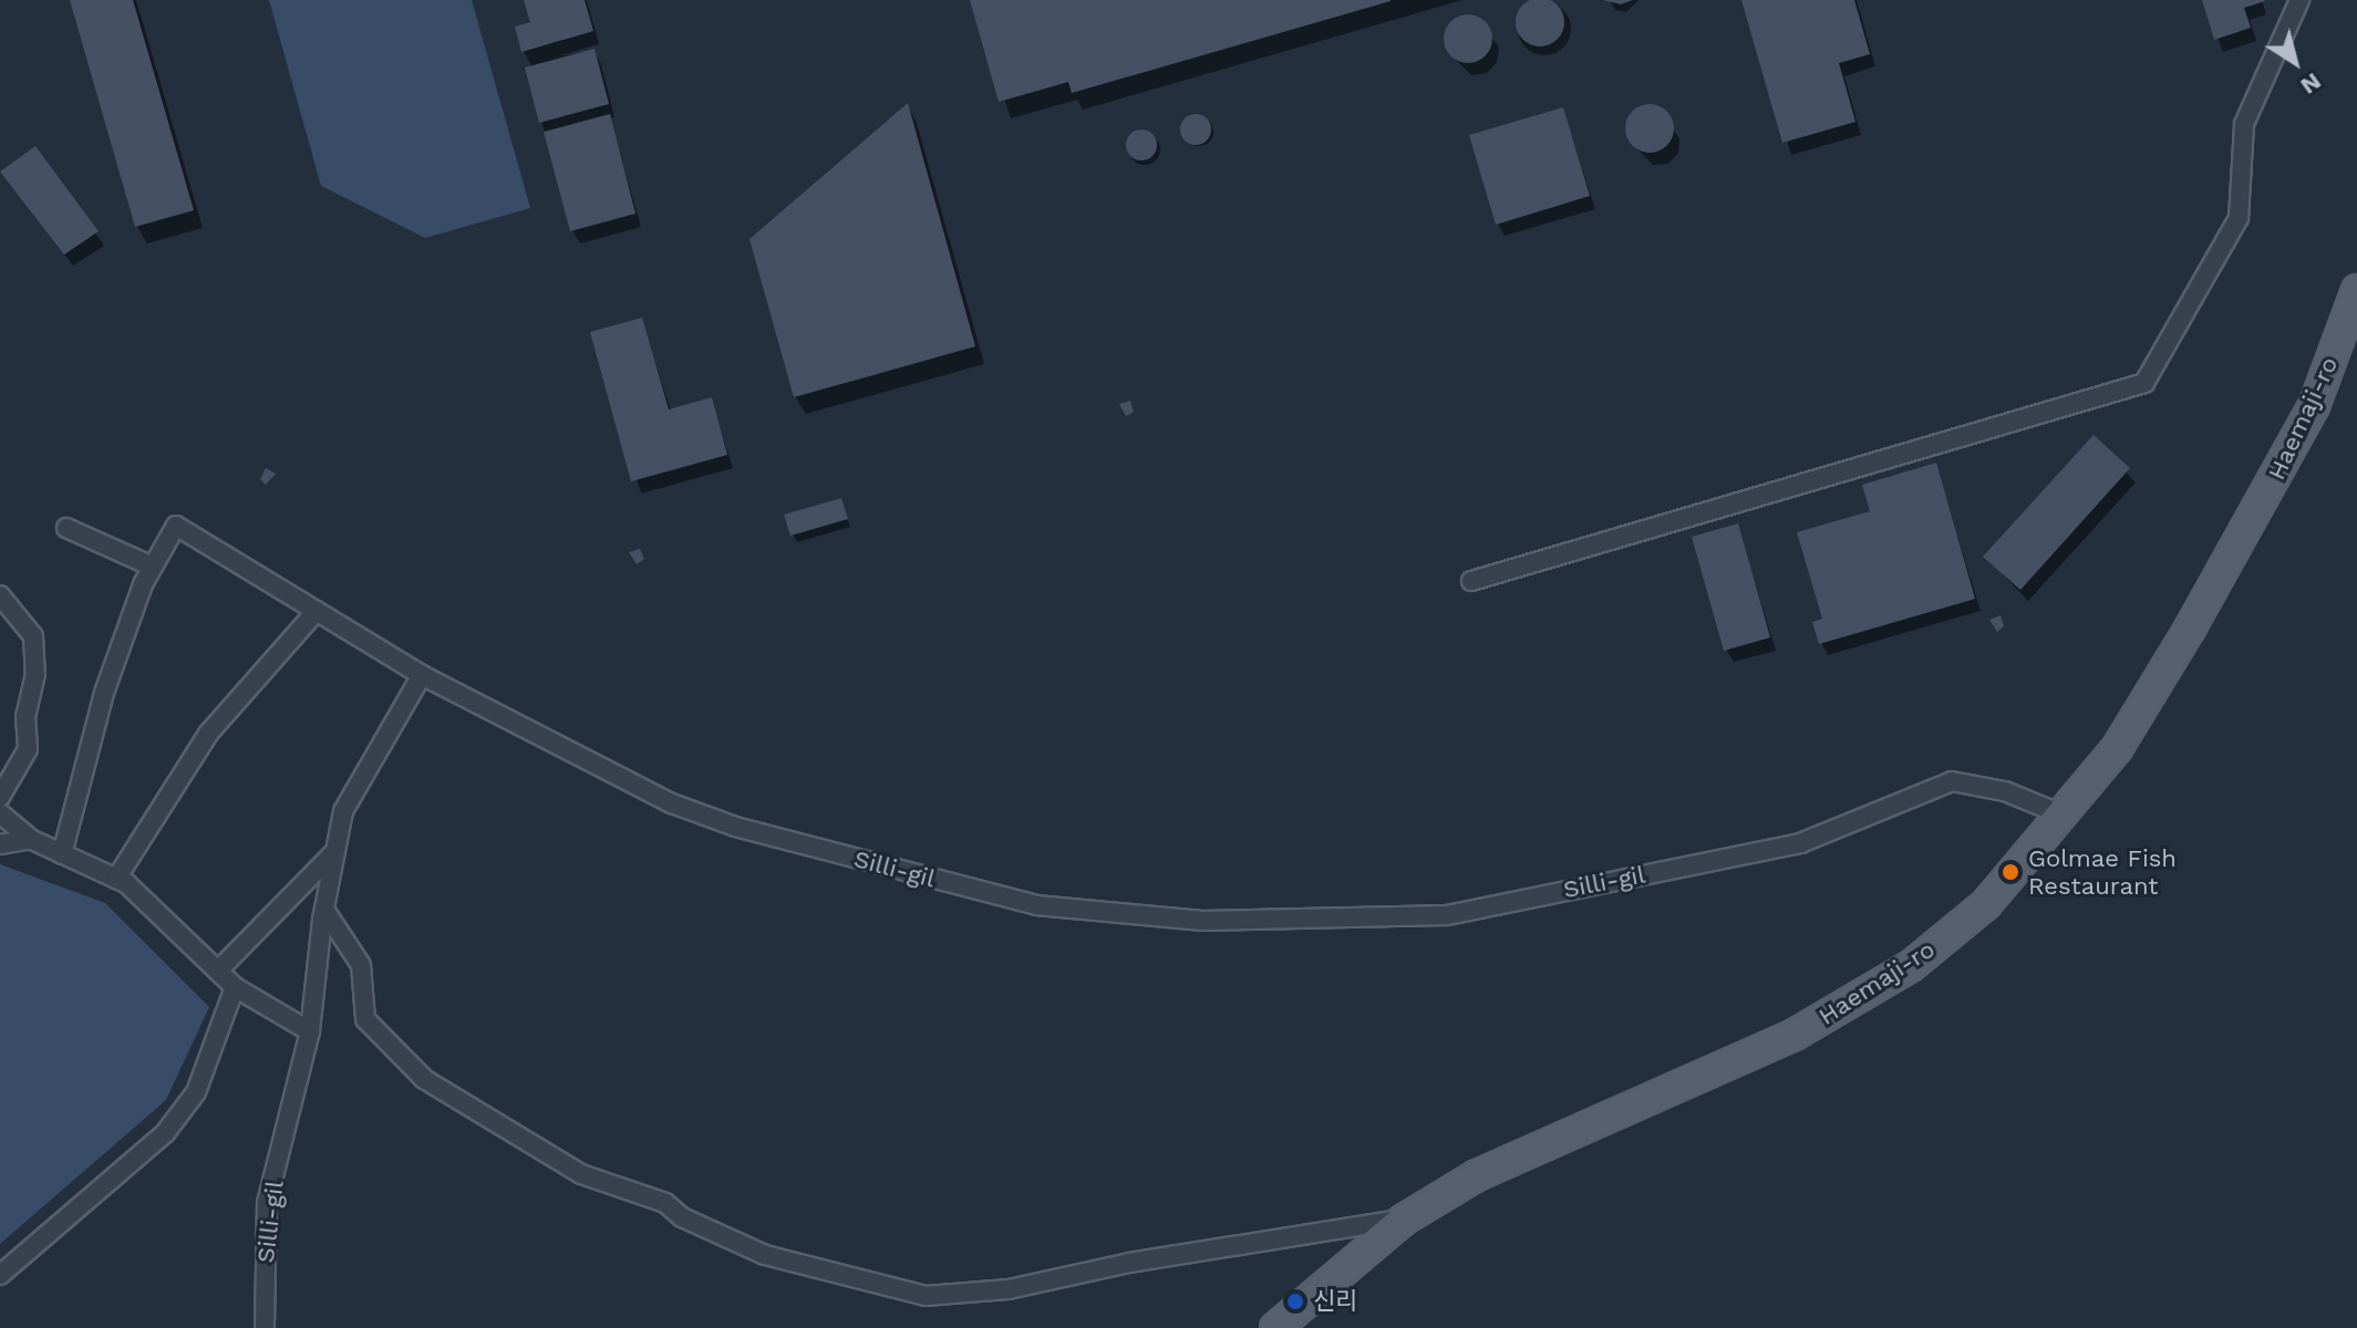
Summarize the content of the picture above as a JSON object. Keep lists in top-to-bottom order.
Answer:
{
  "streets": {
    "main road": ["Haemaji-ro"],
    "street": ["Silli-gil"]
  },
  "crossings": [
    ["Haemaji-ro", "Silli-gil"]
  ],
  "places": ["Golmae Fish Restaurant", "신리"],
  "north": "bottom right"
}
